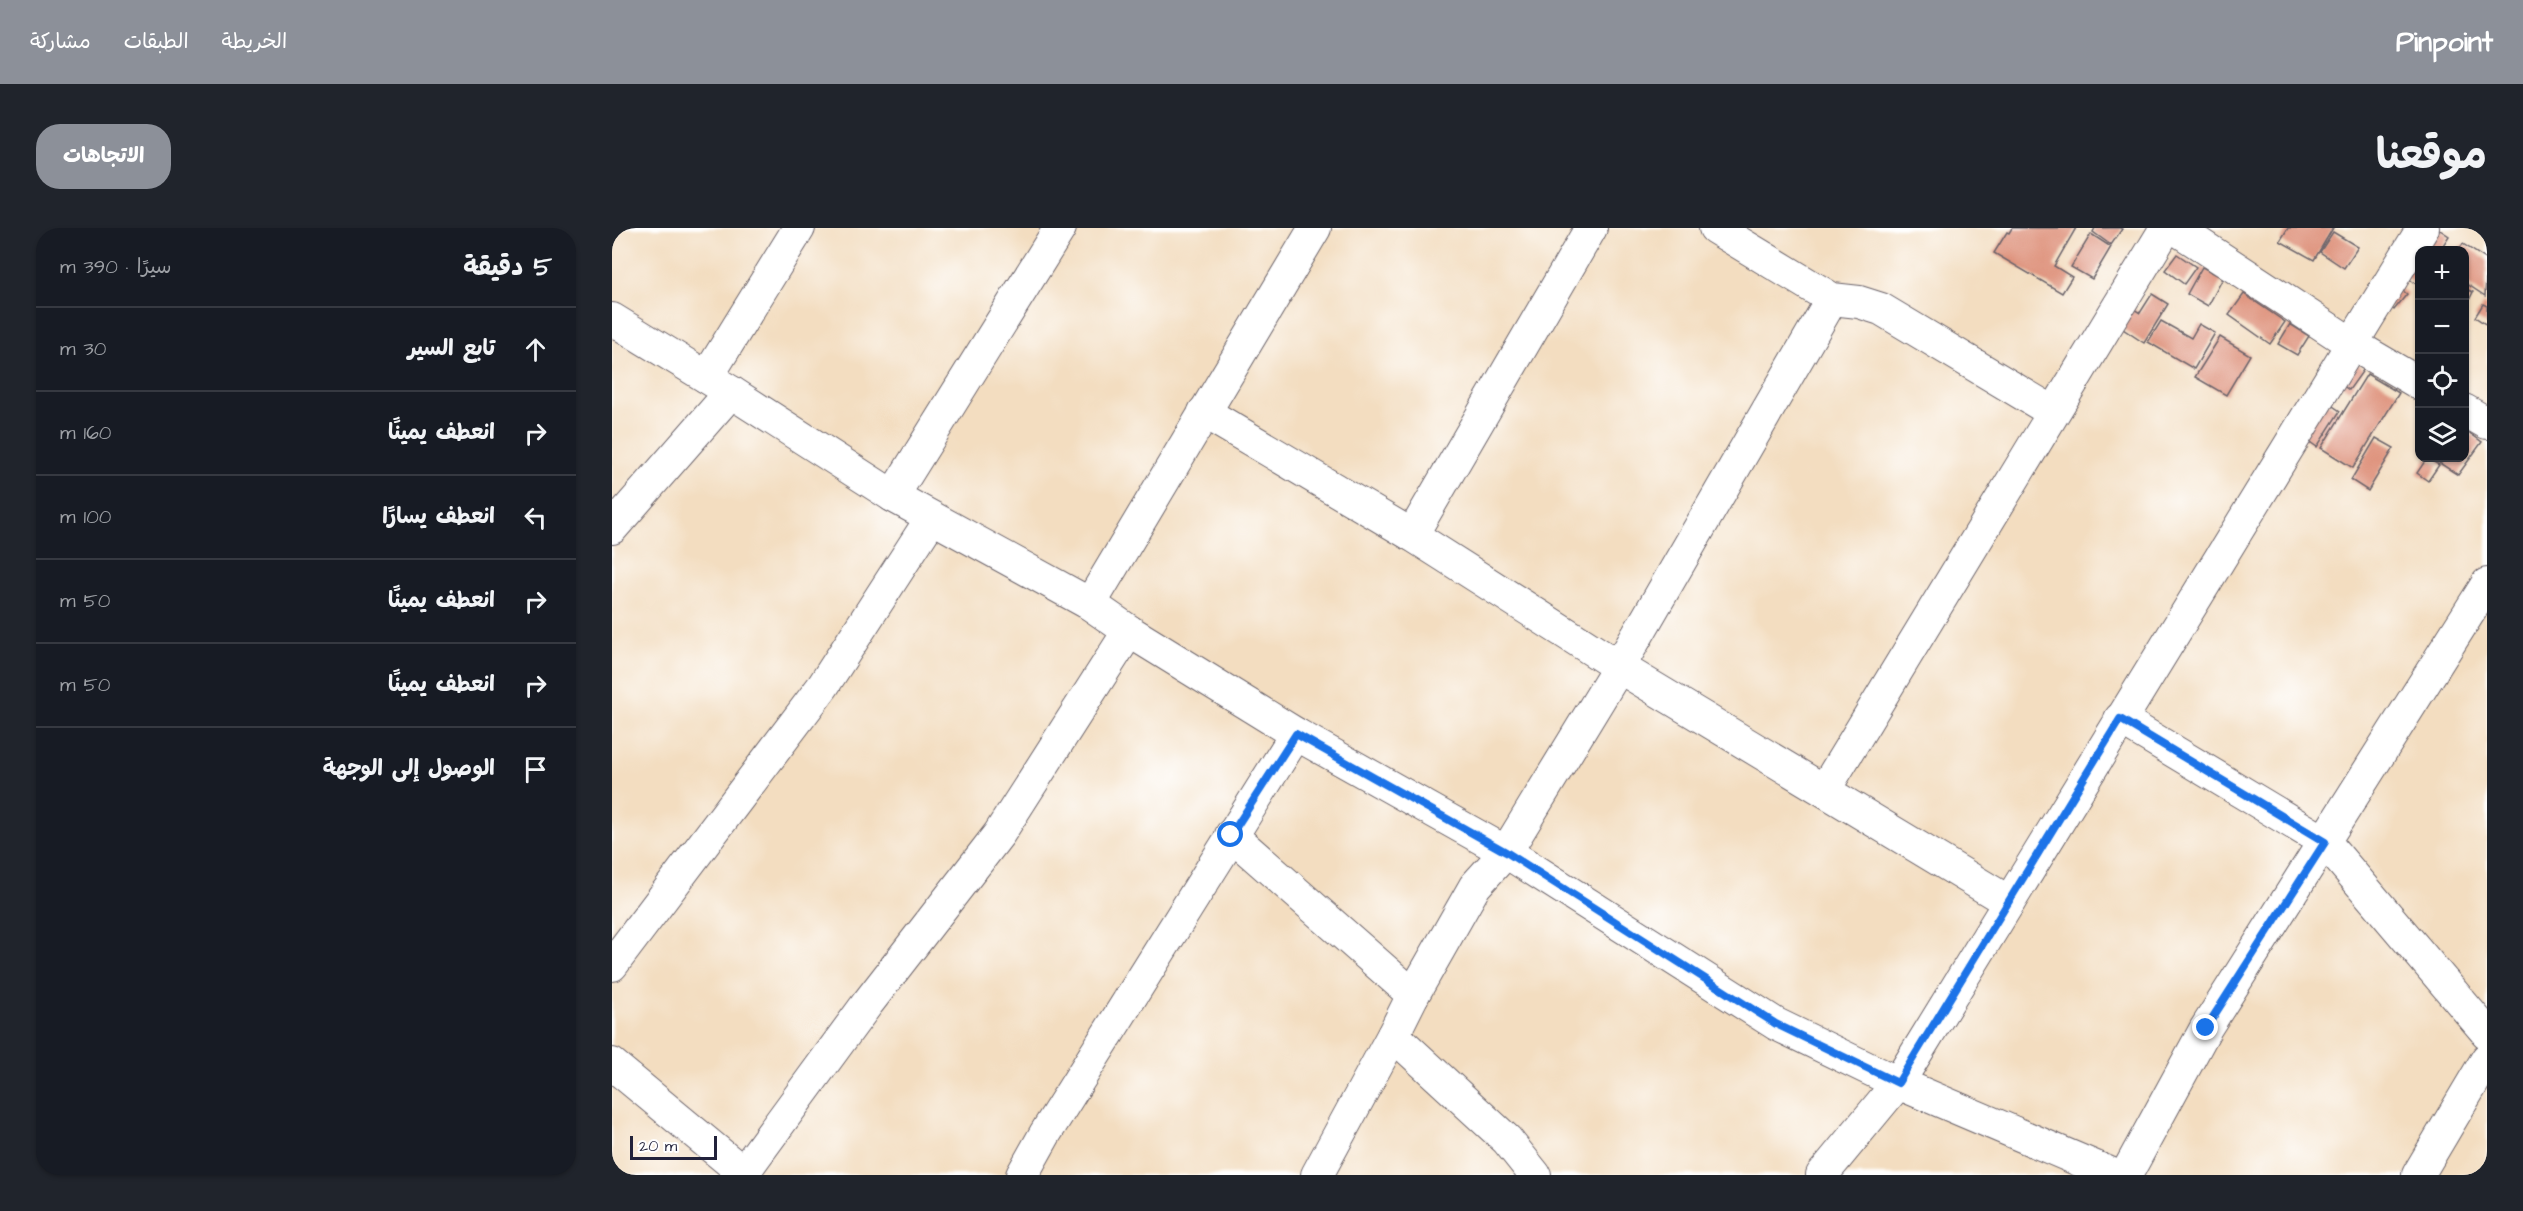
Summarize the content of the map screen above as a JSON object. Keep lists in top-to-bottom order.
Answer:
{
  "scale_bar": "20 m",
  "page": {
    "header": "Pinpoint",
    "nav": ["الخريطة", "الطبقات", "مشاركة"],
    "title": "موقعنا",
    "buttons": "الاتجاهات",
    "heading": ["5 دقيقة", "سيرًا · 390 m"],
    "map_buttons": ["+", "−"],
    "list": [
      ["تابع السير", "30 m"],
      ["انعطف يمينًا", "160 m"],
      ["انعطف يسارًا", "100 m"],
      ["انعطف يمينًا", "50 m"],
      ["انعطف يمينًا", "50 m"],
      "الوصول إلى الوجهة"
    ],
    "scale": "20 m"
  }
}
